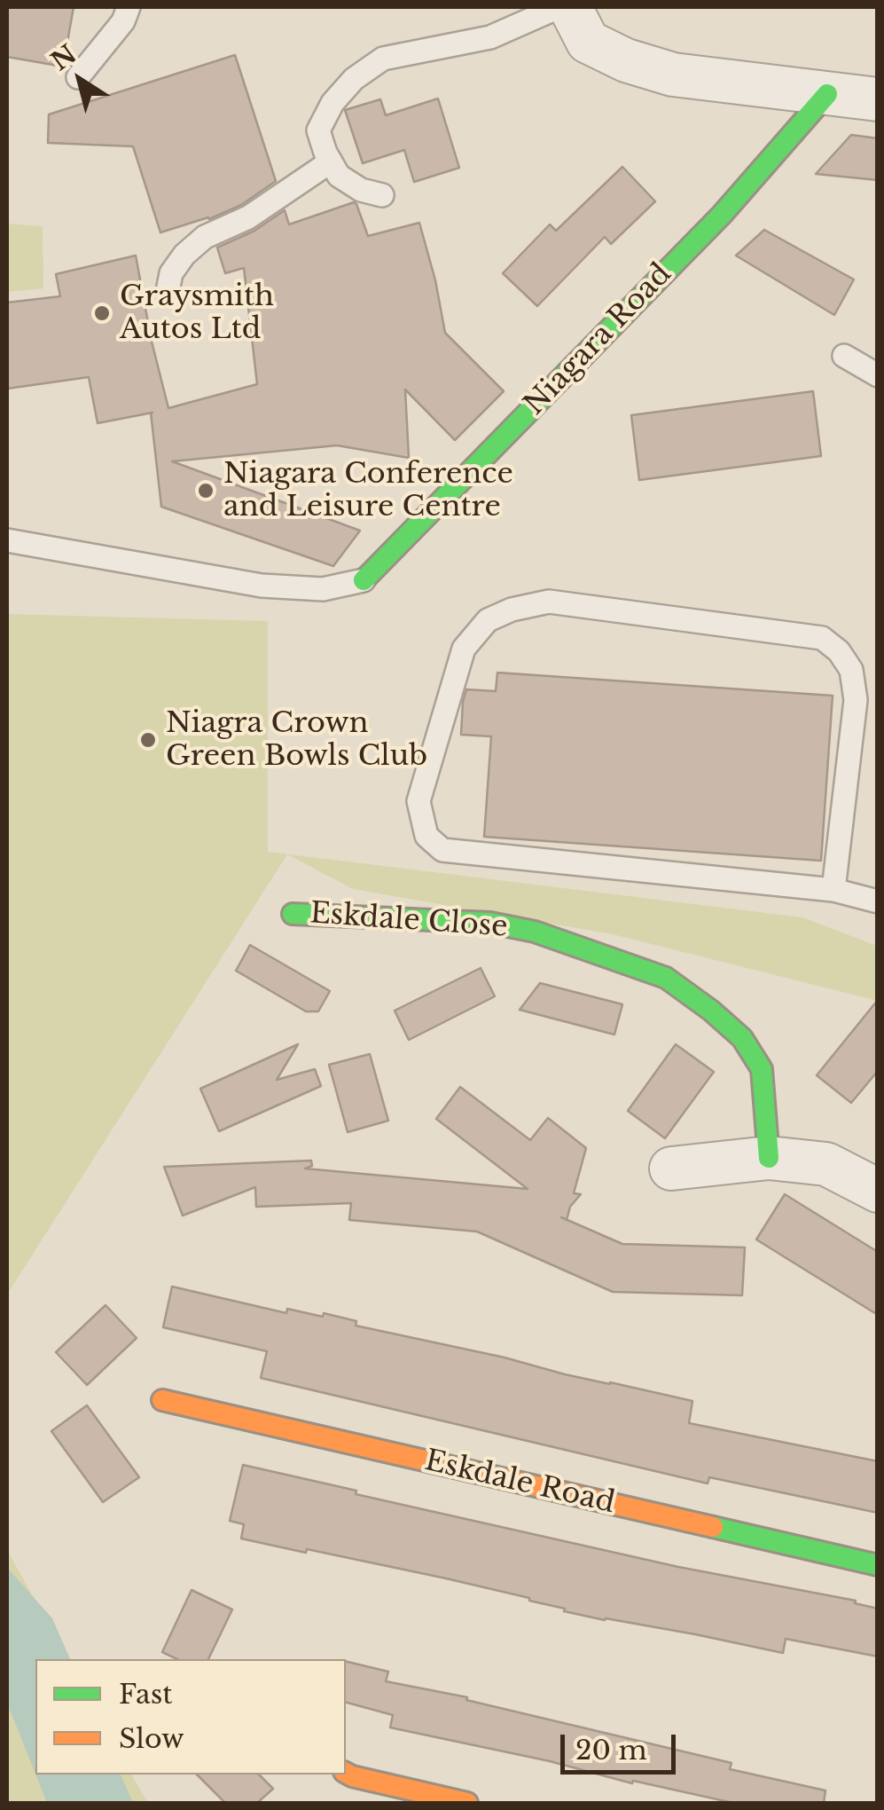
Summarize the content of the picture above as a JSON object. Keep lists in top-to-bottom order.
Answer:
{
  "streets": {
    "street": ["Niagara Road", "Eskdale Close", "Eskdale Road"]
  },
  "places": ["Graysmith Autos Ltd", "Niagara Conference and Leisure Centre", "Niagra Crown Green Bowls Club"],
  "legend": ["Fast", "Slow"],
  "scale_bar": "20 m",
  "north": "top left"
}
